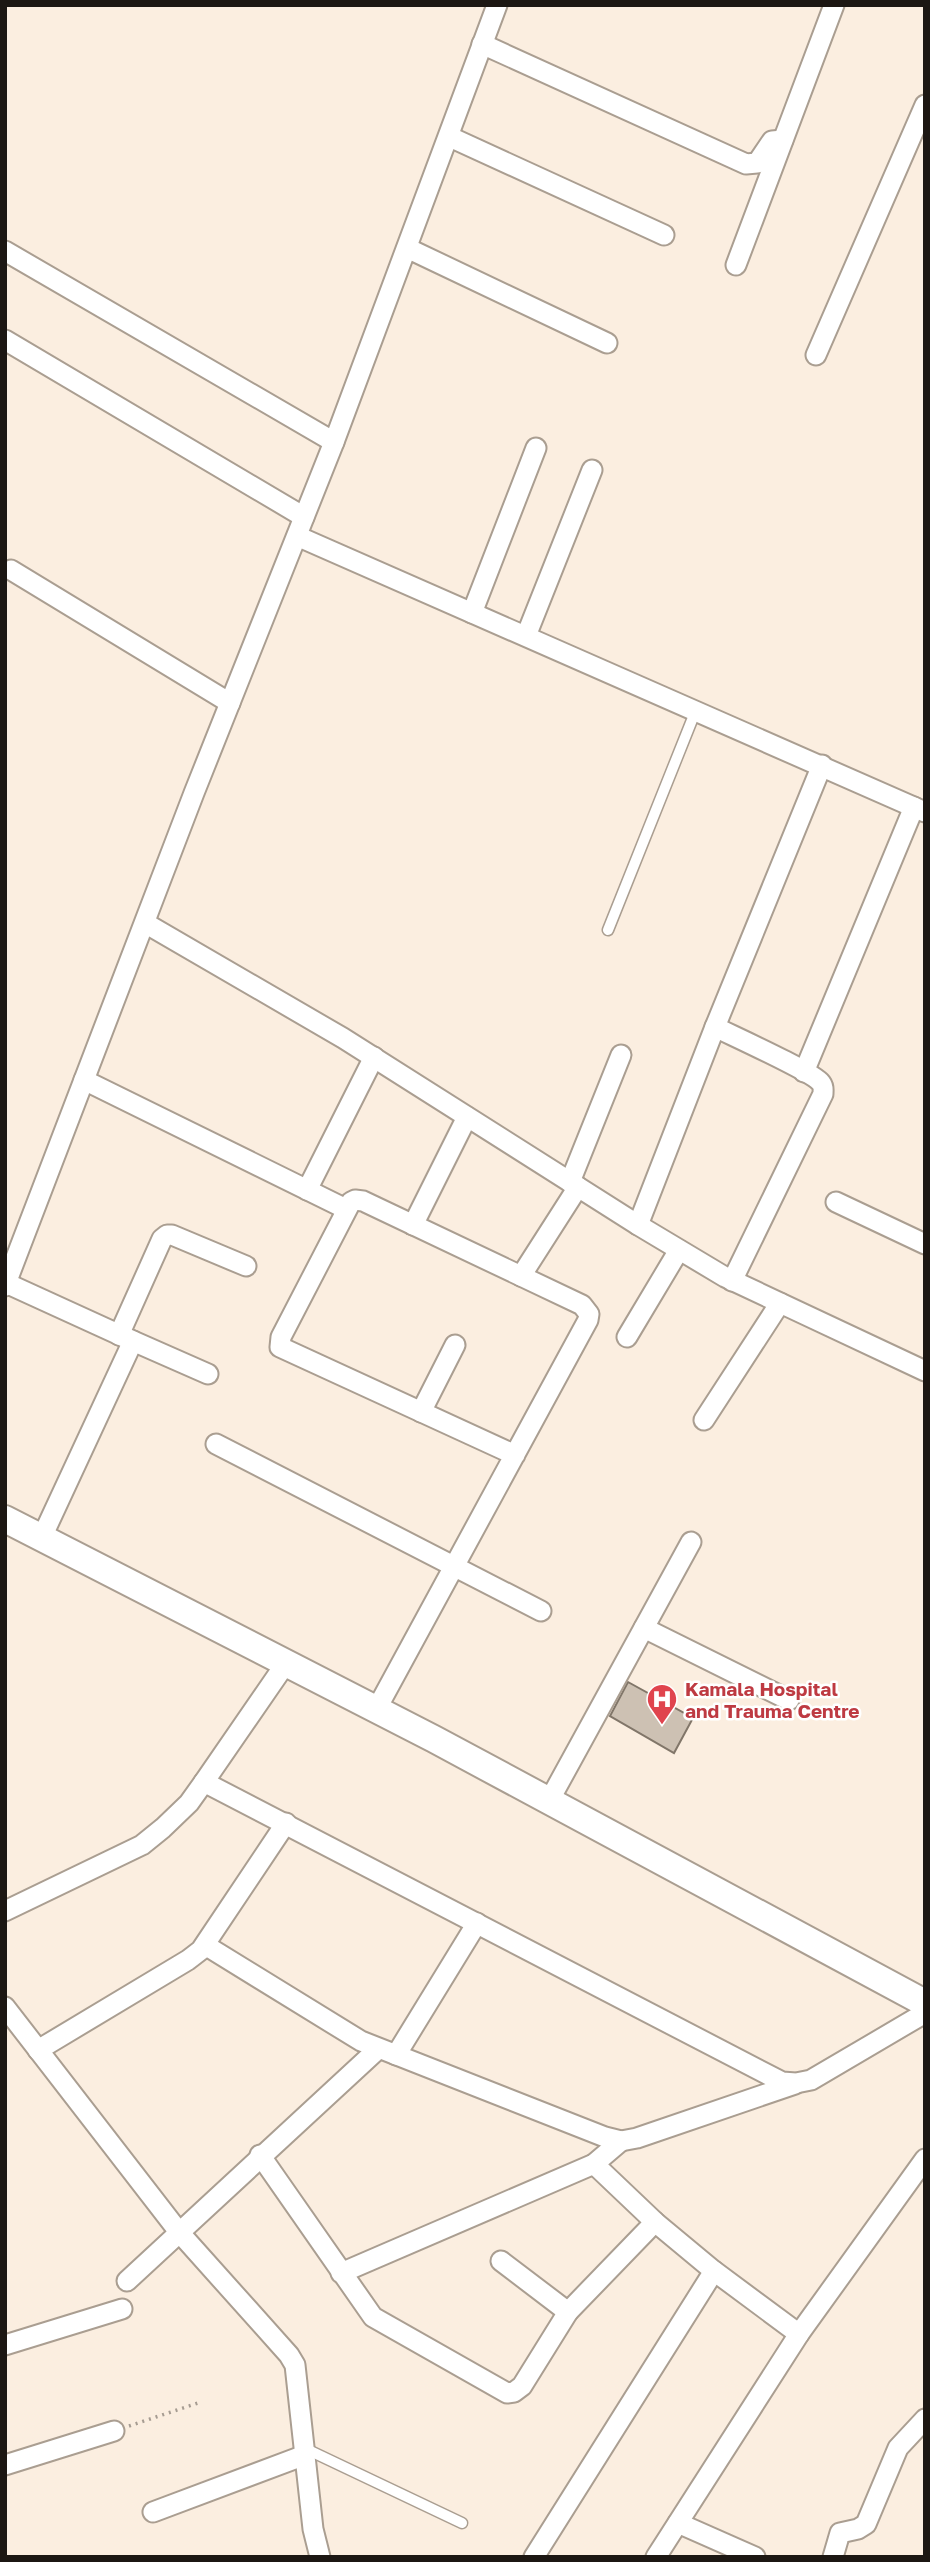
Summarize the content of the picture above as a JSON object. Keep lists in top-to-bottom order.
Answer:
{
  "places": {
    "hospital": ["Kamala Hospital and Trauma Centre"]
  }
}
